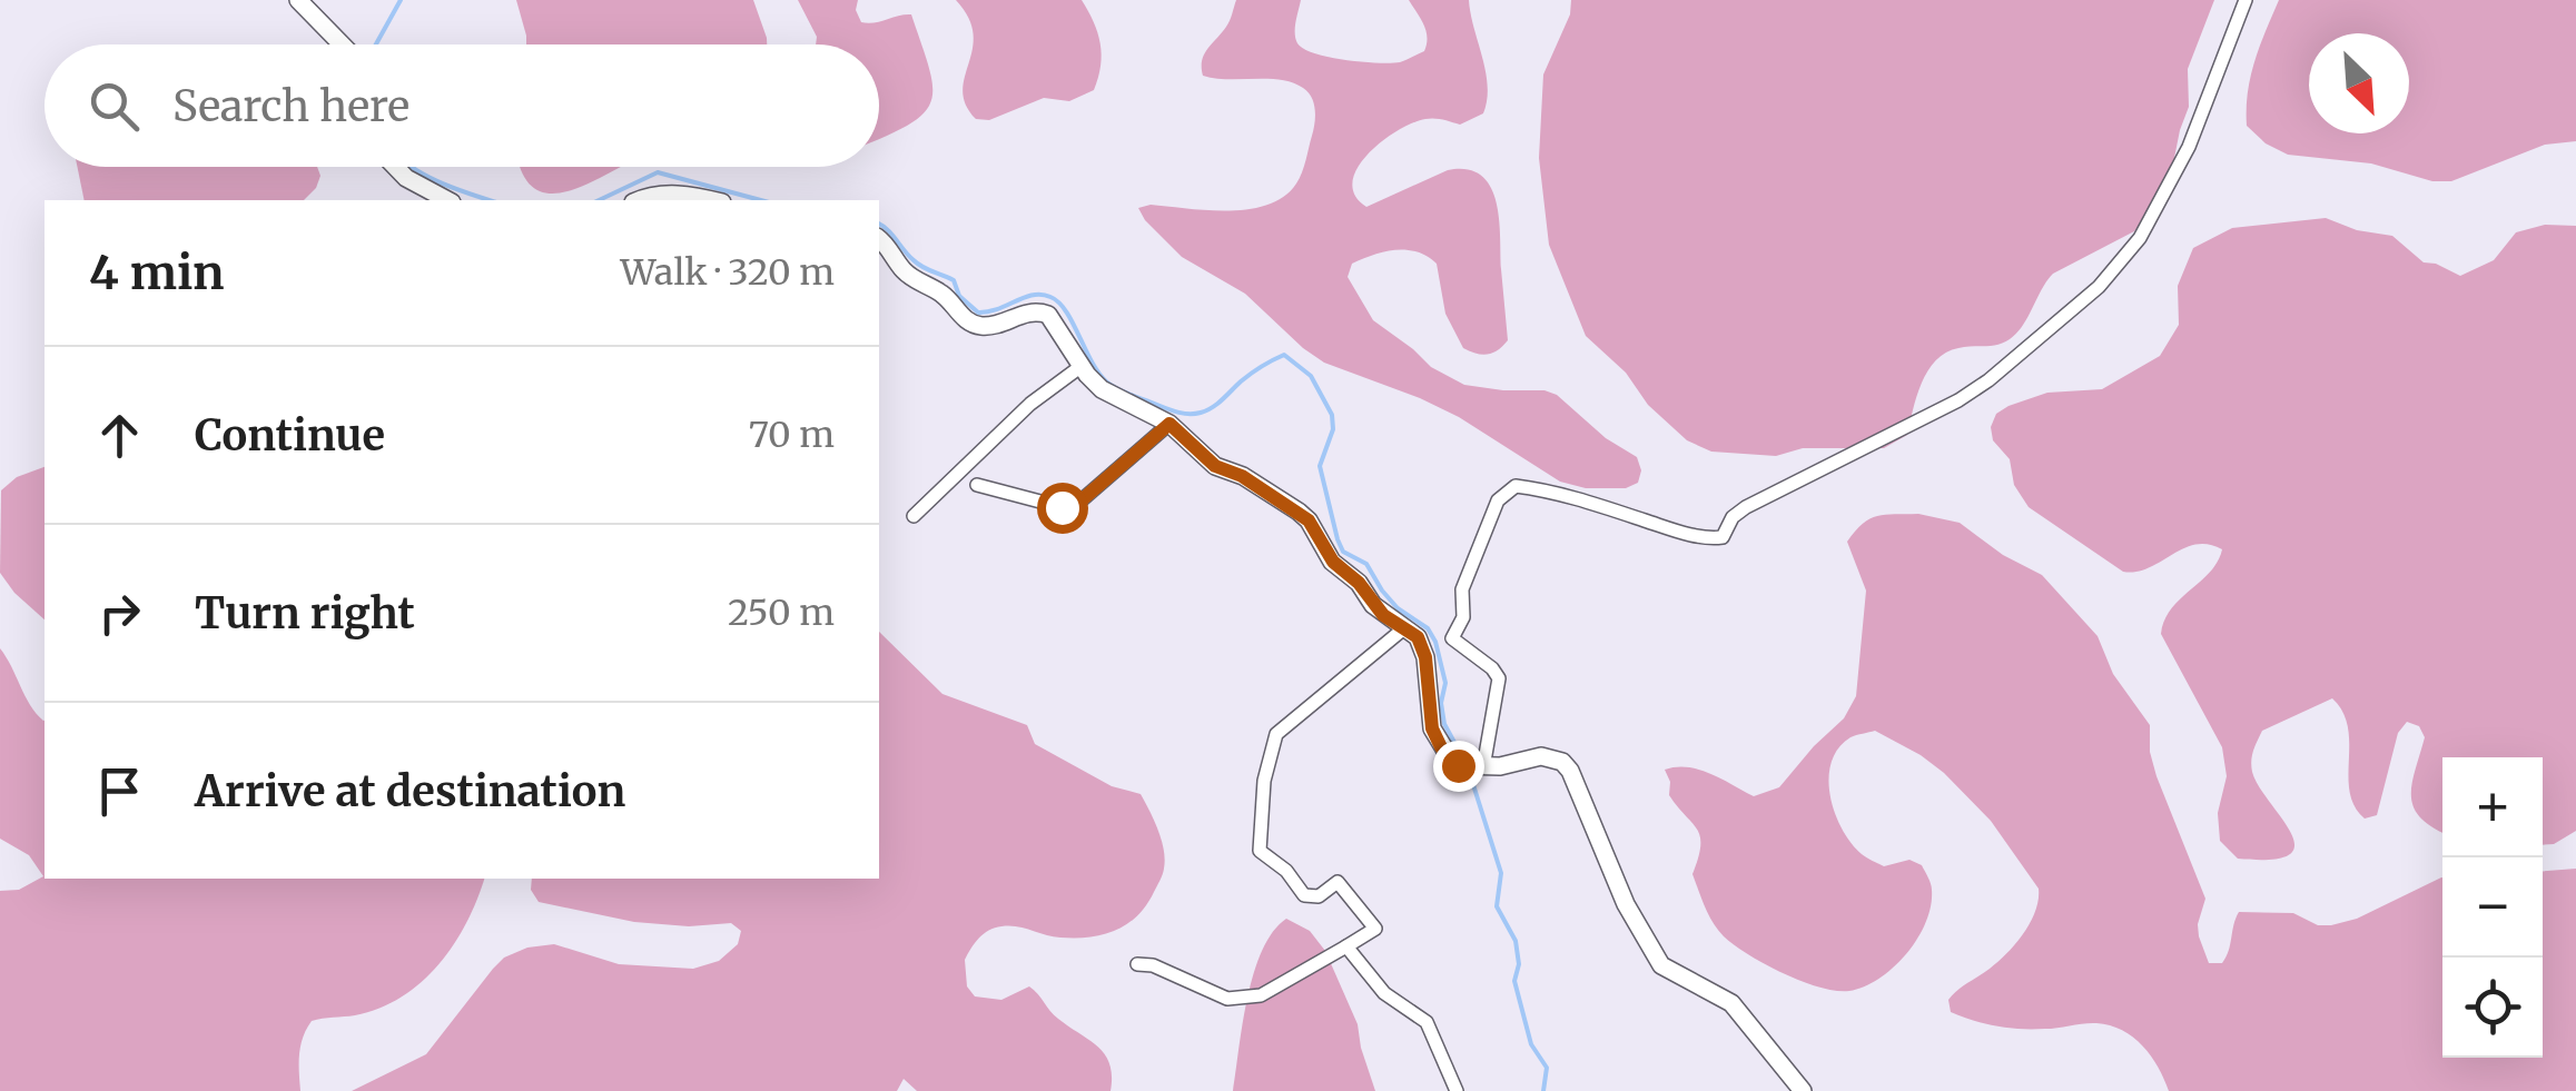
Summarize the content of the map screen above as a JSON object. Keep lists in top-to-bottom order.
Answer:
{
  "north": "bottom right",
  "page": {
    "search": "Search here",
    "heading": ["4 min", "Walk · 320 m"],
    "list": [
      ["Continue", "70 m"],
      ["Turn right", "250 m"],
      "Arrive at destination"
    ],
    "map_buttons": ["+", "−"]
  }
}
